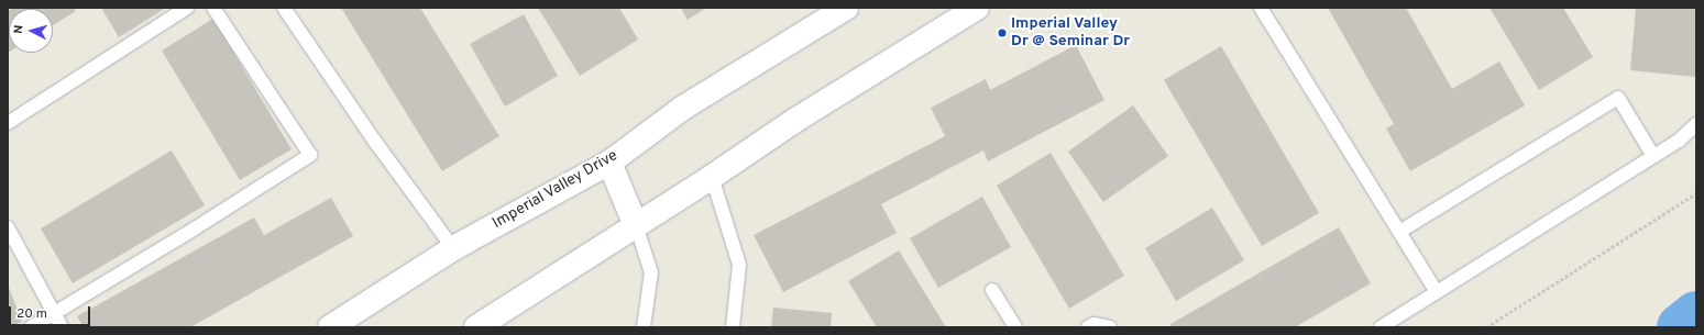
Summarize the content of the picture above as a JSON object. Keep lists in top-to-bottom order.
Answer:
{
  "streets": {
    "main road": ["Imperial Valley Drive"]
  },
  "places": ["Imperial Valley Dr @ Seminar Dr"],
  "scale_bar": "20 m",
  "north": "left"
}
